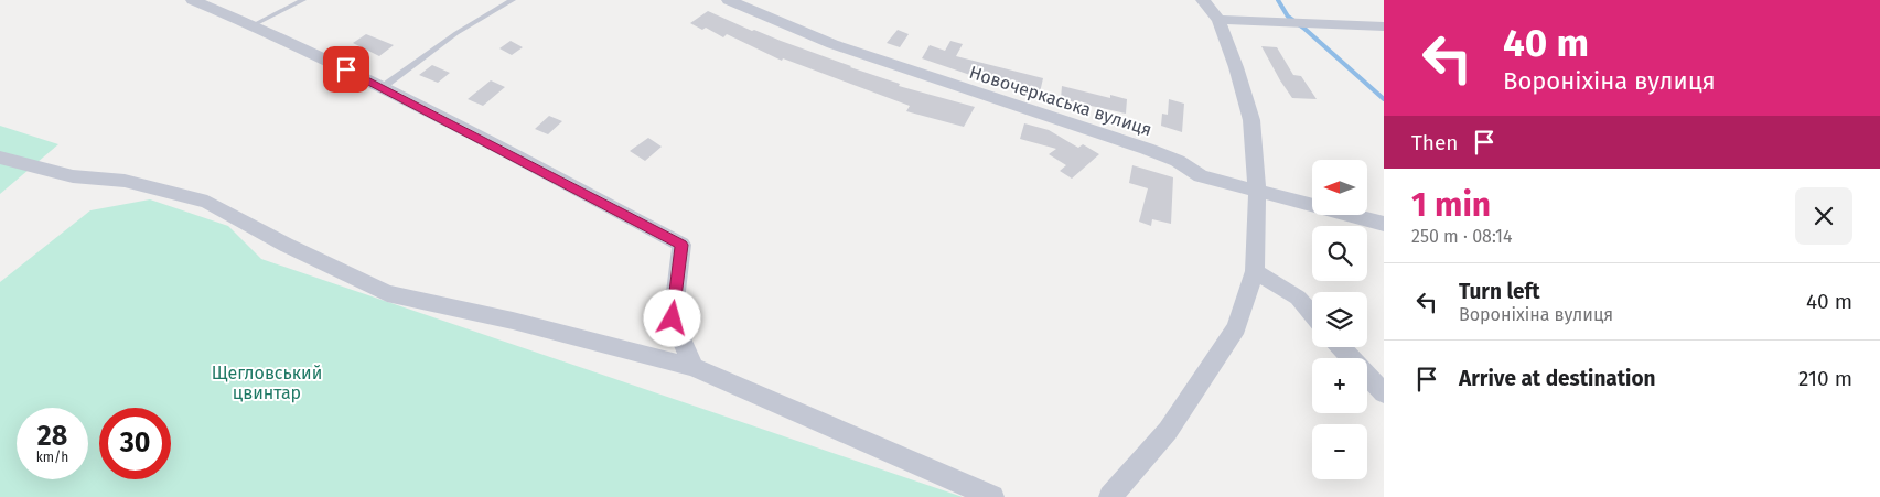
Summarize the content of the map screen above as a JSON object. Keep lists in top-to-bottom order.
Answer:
{
  "streets": {
    "street": ["Новочеркаська вулиця"]
  },
  "parks": ["Щегловський цвинтар"],
  "north": "left",
  "page": {
    "turn": ["40 m", "Вороніхіна вулиця"],
    "then": "Then",
    "map_buttons": ["+", "−"],
    "heading": ["1 min", "250 m · 08:14"],
    "list": [
      {
        "name": "Turn left",
        "note": "Вороніхіна вулиця",
        "value": "40 m"
      },
      {
        "name": "Arrive at destination",
        "value": "210 m"
      }
    ],
    "speed": "28 km/h",
    "limit": "30"
  }
}
